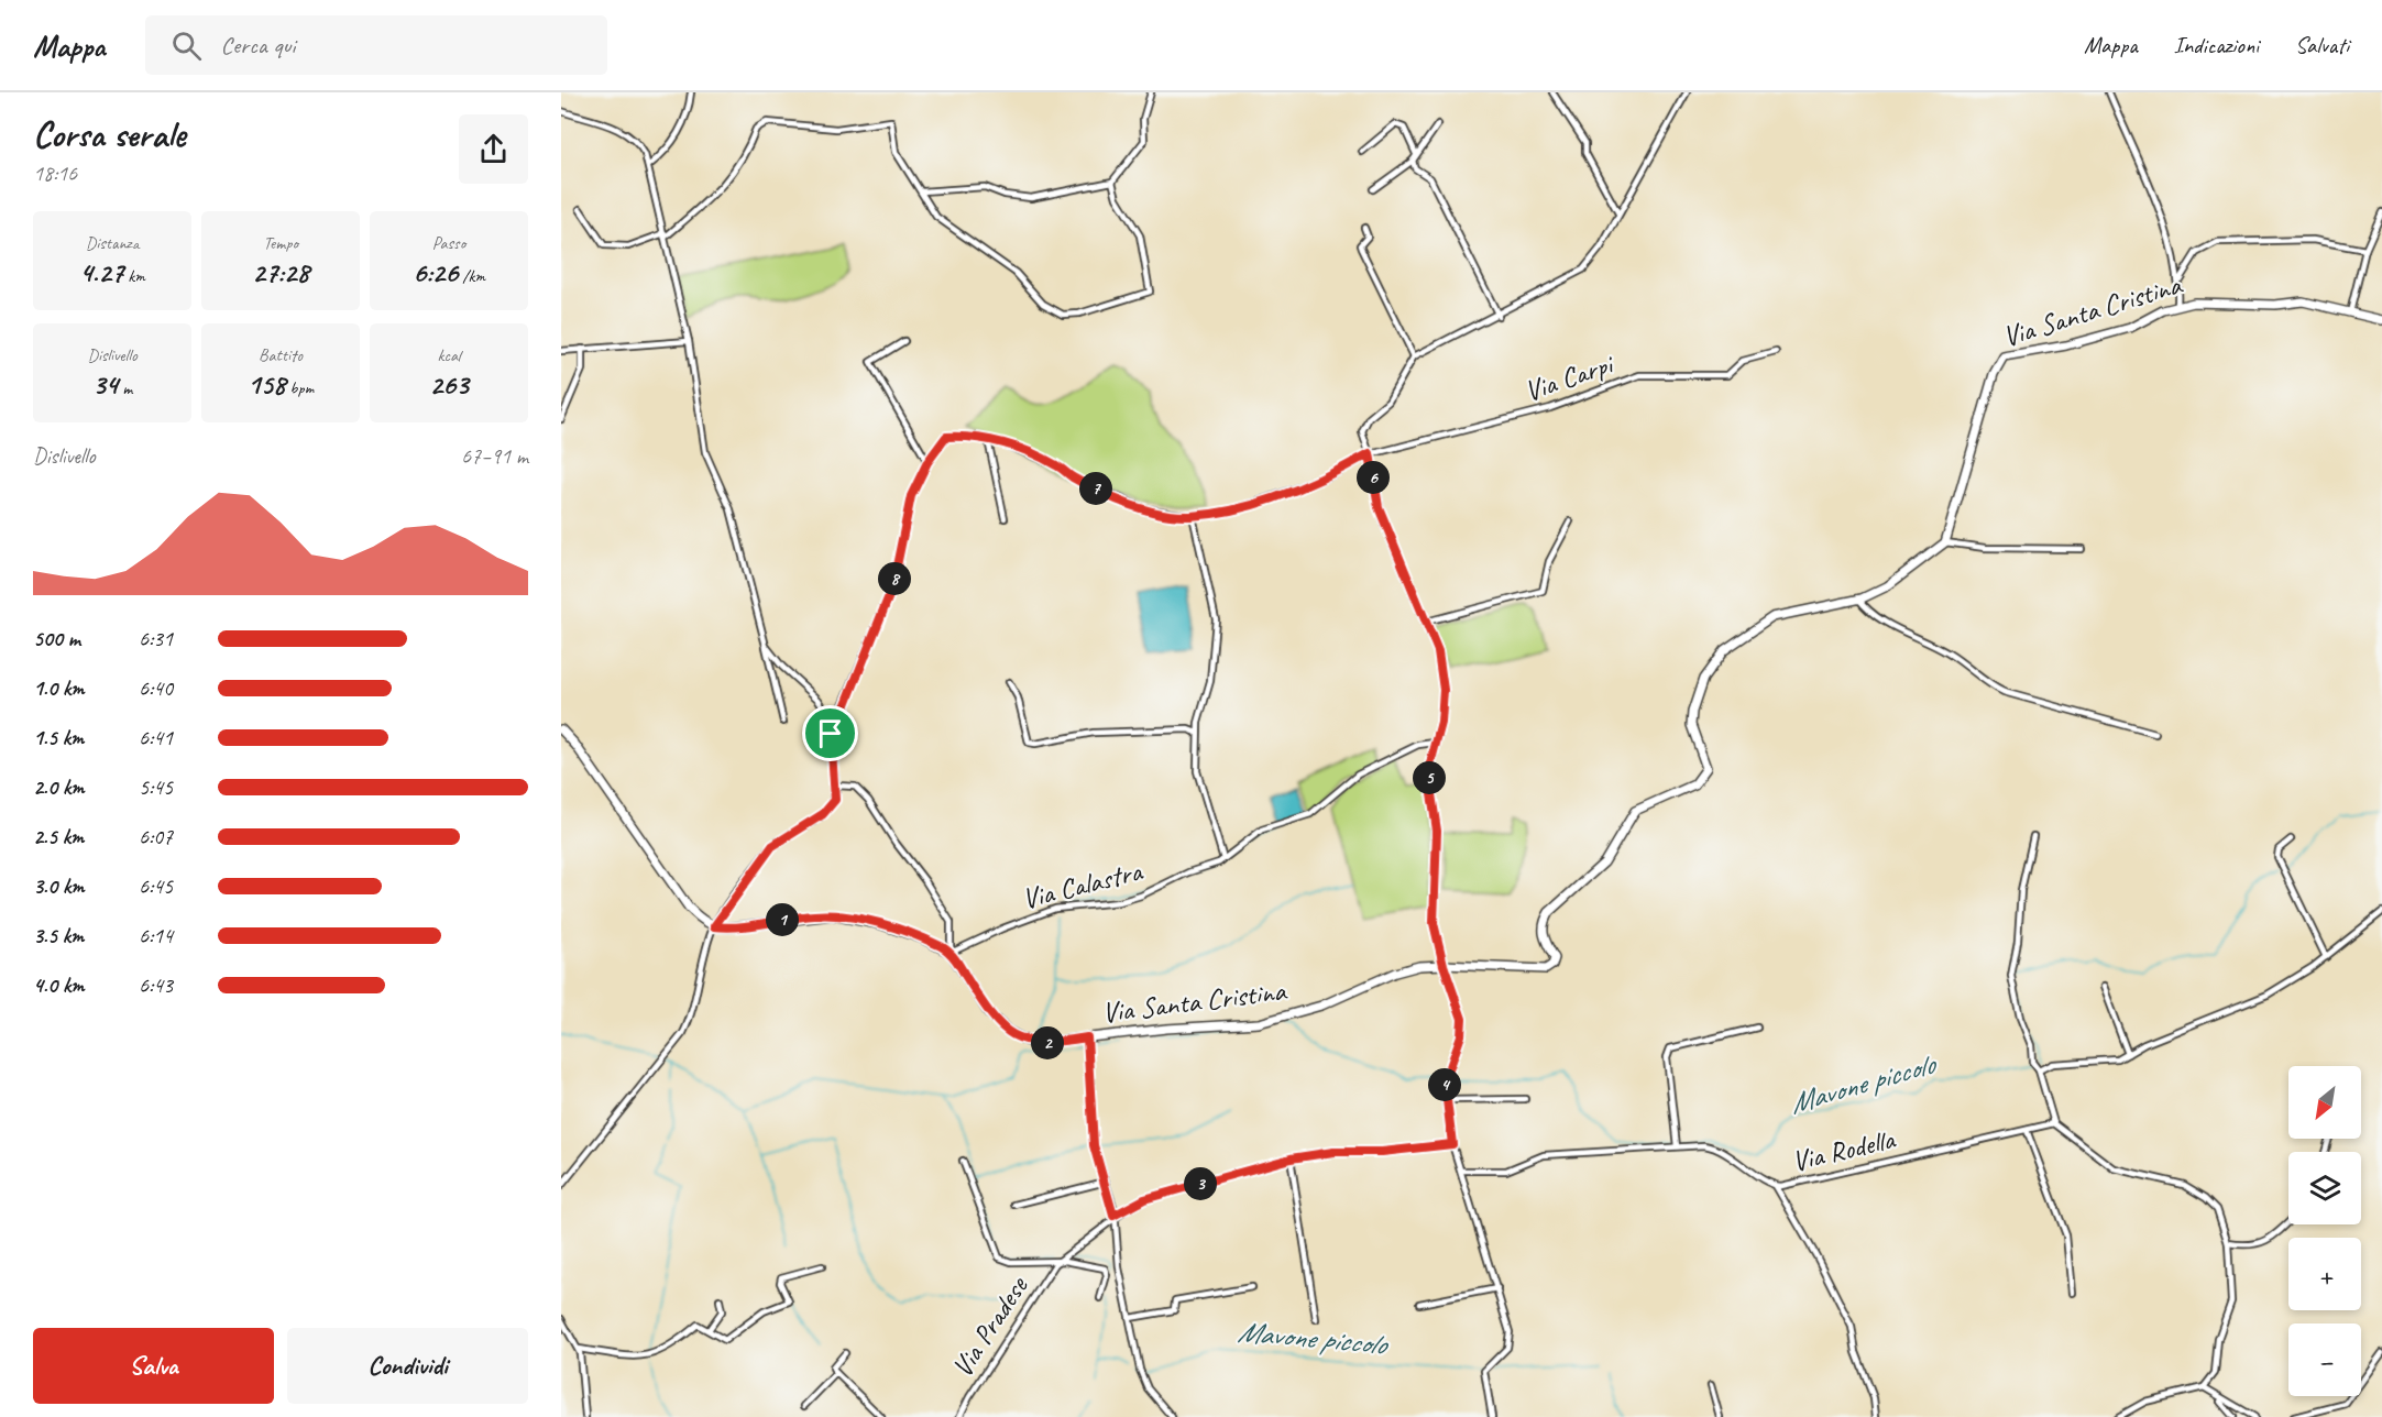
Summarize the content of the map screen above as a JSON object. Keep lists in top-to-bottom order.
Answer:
{
  "streets": {
    "street": [
      "Via Santa Cristina",
      "Via Carpi",
      "Via Calastra",
      "Via Rodella",
      "Via Pradese"
    ]
  },
  "crossings": [
    ["Via Santa Cristina", "Via Calastra"]
  ],
  "water": ["Mavone piccolo"],
  "north": "bottom left",
  "page": {
    "header": "Mappa",
    "search": "Cerca qui",
    "nav": ["Mappa", "Indicazioni", "Salvati"],
    "heading": ["Corsa serale", "18:16"],
    "stats": [
      ["Distanza", "4.27 km"],
      ["Tempo", "27:28"],
      ["Passo", "6:26 /km"],
      ["Dislivello", "34 m"],
      ["Battito", "158 bpm"],
      ["kcal", "263"]
    ],
    "chart": ["Dislivello", "67–91 m"],
    "pins": [
      "6",
      "7",
      "8",
      "5",
      "1",
      "2",
      "4",
      "3"
    ],
    "list": [
      {
        "name": "500 m",
        "note": "6:31"
      },
      {
        "name": "1.0 km",
        "note": "6:40"
      },
      {
        "name": "1.5 km",
        "note": "6:41"
      },
      {
        "name": "2.0 km",
        "note": "5:45"
      },
      {
        "name": "2.5 km",
        "note": "6:07"
      },
      {
        "name": "3.0 km",
        "note": "6:45"
      },
      {
        "name": "3.5 km",
        "note": "6:14"
      },
      {
        "name": "4.0 km",
        "note": "6:43"
      }
    ],
    "map_buttons": ["+", "−"],
    "buttons": ["Salva", "Condividi"]
  }
}
